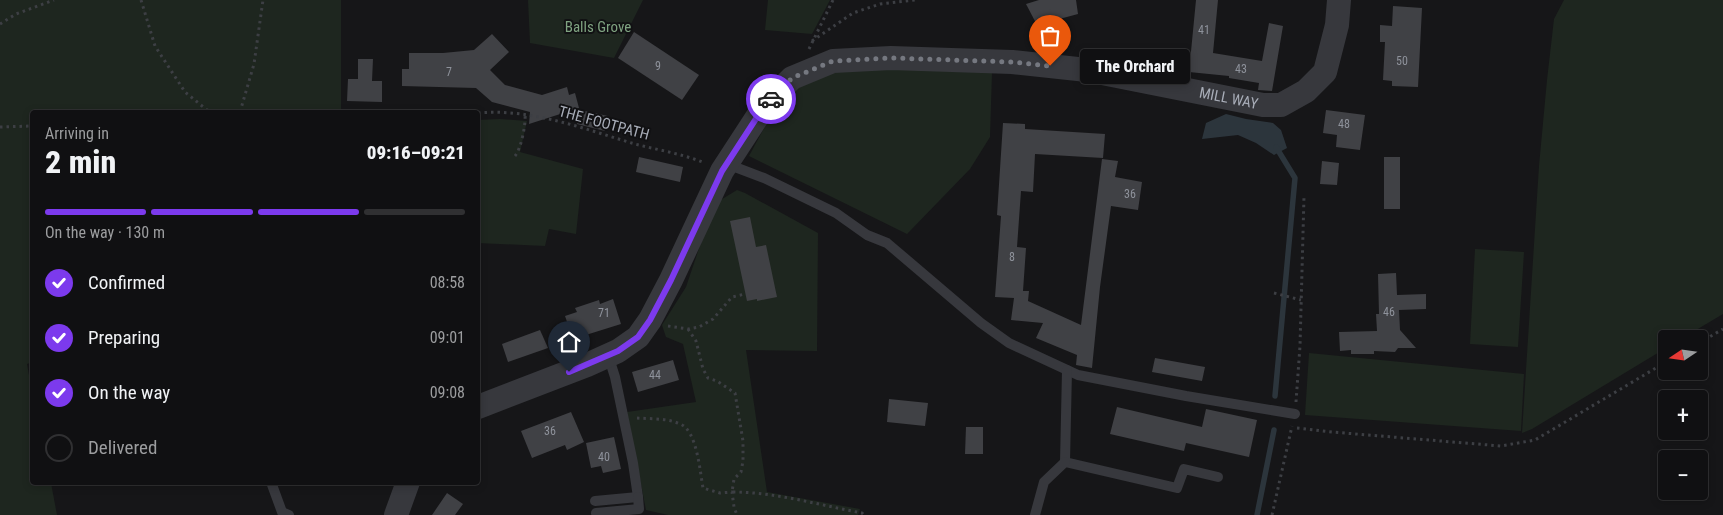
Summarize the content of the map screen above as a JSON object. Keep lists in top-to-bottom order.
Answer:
{
  "streets": {
    "street": ["MILL WAY"],
    "path": ["THE FOOTPATH"]
  },
  "crossings": [
    ["MILL WAY", "THE FOOTPATH"]
  ],
  "parks": ["Balls Grove"],
  "places": ["The Orchard"],
  "house_numbers": [
    "41",
    "50",
    "9",
    "43",
    "7",
    "48",
    "36",
    "8",
    "46",
    "71",
    "44",
    "36",
    "40"
  ],
  "north": "left",
  "page": {
    "bubble": "The Orchard",
    "heading": ["2 min", "Arriving in", "09:16–09:21"],
    "bar": "On the way · 130 m",
    "list": [
      ["Confirmed", "08:58"],
      ["Preparing", "09:01"],
      ["On the way", "09:08"],
      "Delivered"
    ],
    "map_buttons": ["+", "−"]
  }
}
